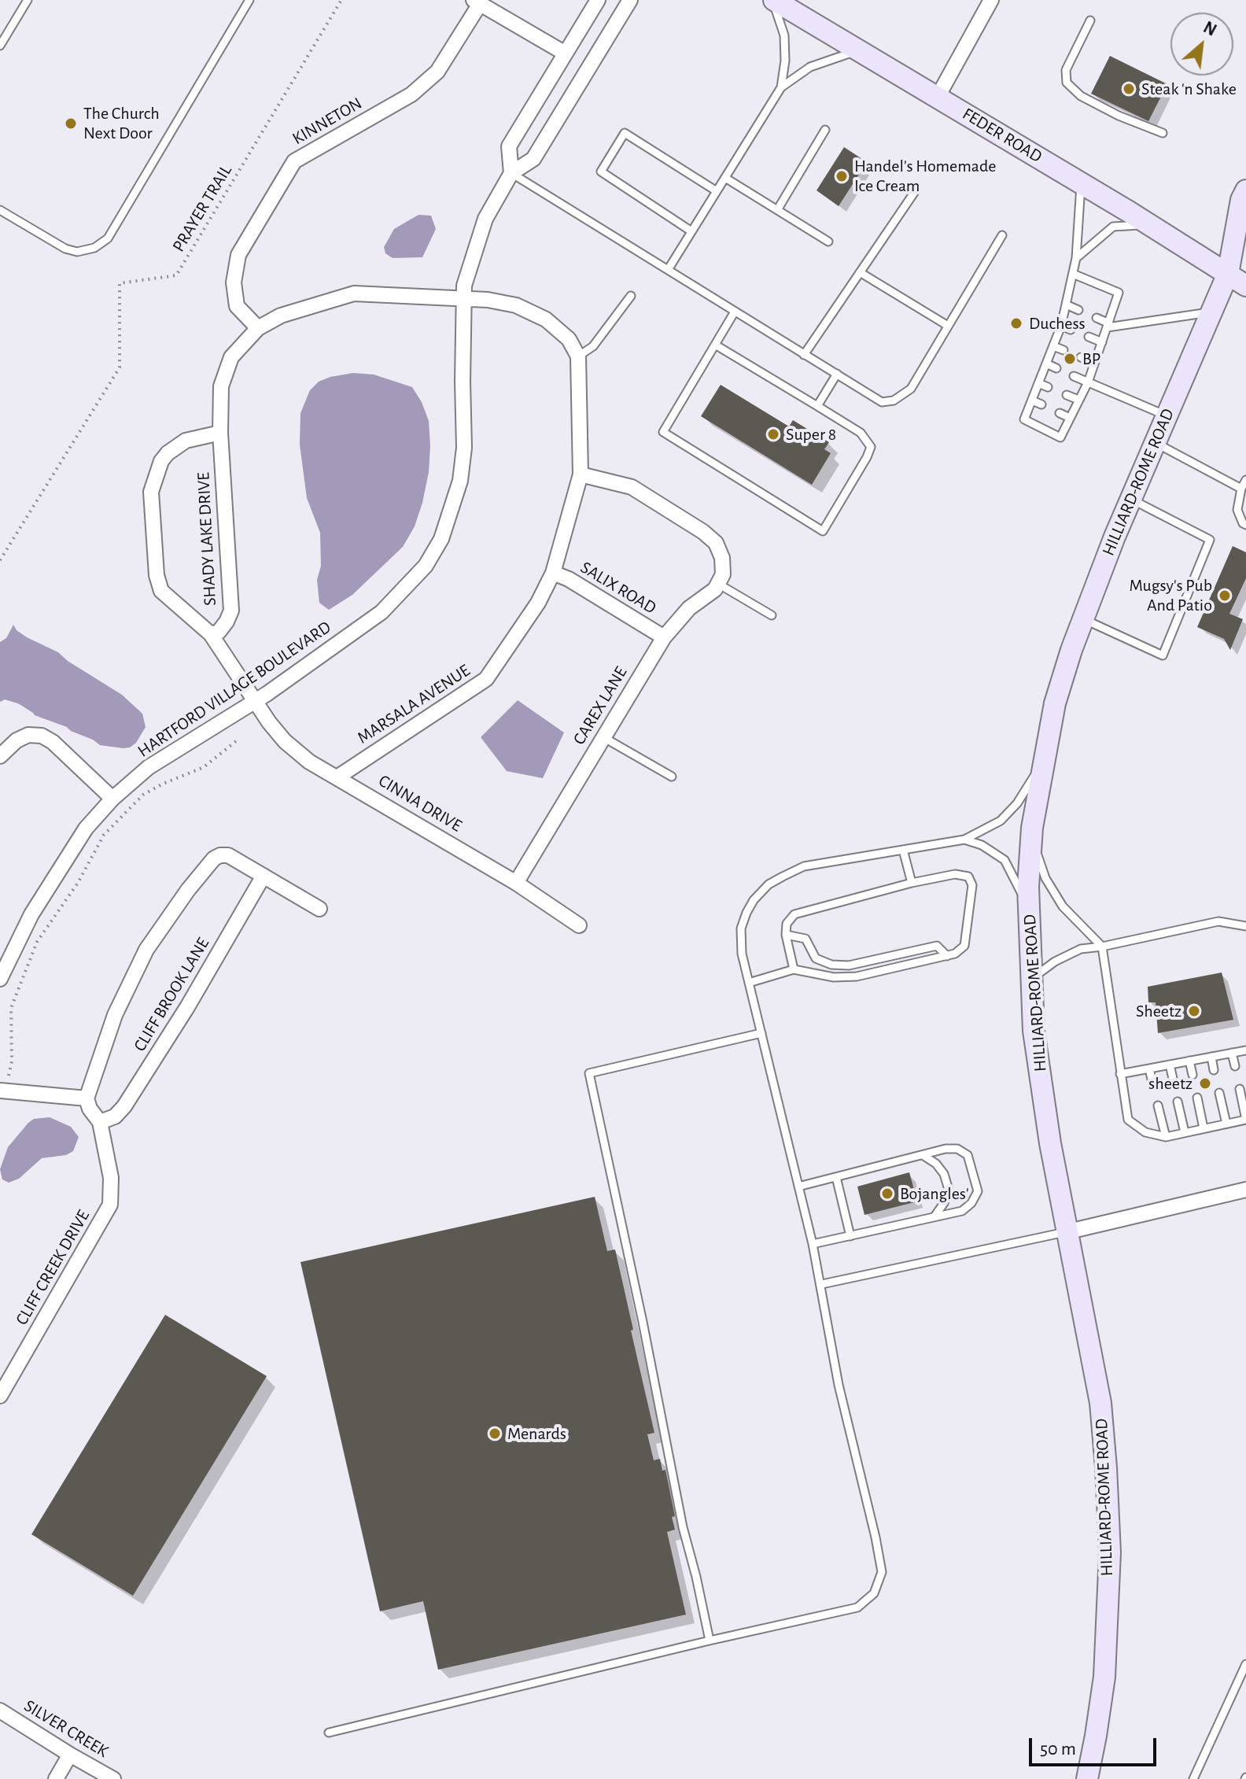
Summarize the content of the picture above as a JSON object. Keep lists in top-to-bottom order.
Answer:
{
  "streets": {
    "main road": ["FEDER ROAD", "HILLIARD-ROME ROAD"],
    "street": [
      "KINNETON",
      "SHADY LAKE DRIVE",
      "SALIX ROAD",
      "HARTFORD VILLAGE BOULEVARD",
      "MARSALA AVENUE",
      "CAREX LANE",
      "CINNA DRIVE",
      "CLIFF BROOK LANE",
      "CLIFF CREEK DRIVE",
      "SILVER CREEK"
    ],
    "path": ["PRAYER TRAIL"]
  },
  "crossings": [
    ["KINNETON", "SHADY LAKE DRIVE"],
    ["FEDER ROAD", "HILLIARD-ROME ROAD"],
    ["SHADY LAKE DRIVE", "HARTFORD VILLAGE BOULEVARD"],
    ["SHADY LAKE DRIVE", "CINNA DRIVE"],
    ["SALIX ROAD", "MARSALA AVENUE"],
    ["SALIX ROAD", "CAREX LANE"],
    ["HARTFORD VILLAGE BOULEVARD", "CINNA DRIVE"],
    ["MARSALA AVENUE", "CINNA DRIVE"],
    ["CAREX LANE", "CINNA DRIVE"],
    ["CLIFF BROOK LANE", "CLIFF CREEK DRIVE"]
  ],
  "places": [
    "Steak 'n Shake",
    "The Church Next Door",
    "Handel's Homemade Ice Cream",
    "Duchess",
    "BP",
    "Super 8",
    "Mugsy's Pub And Patio",
    "Sheetz",
    "sheetz",
    "Bojangles'",
    "Menards"
  ],
  "scale_bar": "50 m",
  "north": "top right"
}
